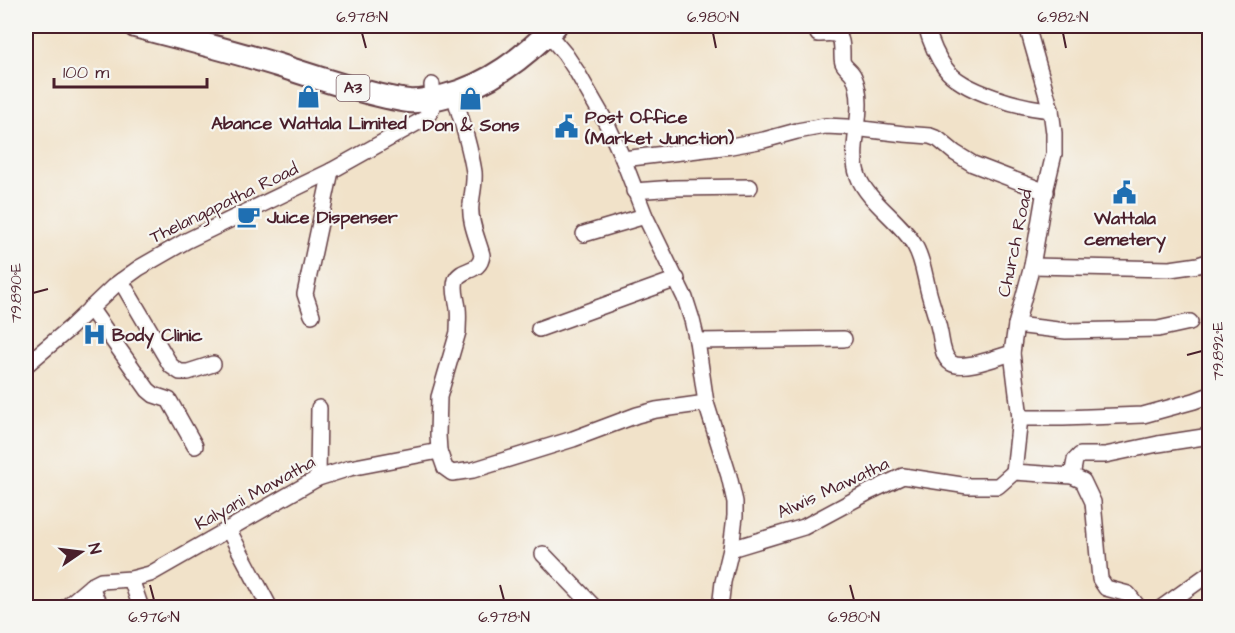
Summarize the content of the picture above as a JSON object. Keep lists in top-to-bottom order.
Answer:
{
  "streets": {
    "highway": ["A3"],
    "street": [
      "Thelangapatha Road",
      "Church Road",
      "Alwis Mawatha",
      "Kalyani Mawatha"
    ]
  },
  "crossings": [
    ["A3", "Thelangapatha Road"],
    ["Church Road", "Alwis Mawatha"]
  ],
  "places": {
    "shop": ["Abance Wattala Limited", "Don & Sons"],
    "public building": ["Post Office (Market Junction)", "Wattala cemetery"],
    "cafe": ["Juice Dispenser"],
    "hospital": ["Body Clinic"]
  },
  "scale_bar": "100 m",
  "north": "right",
  "coordinates": [
    "6.978°N",
    "6.980°N",
    "6.982°N",
    "79.890°E",
    "79.892°E",
    "6.976°N"
  ]
}
